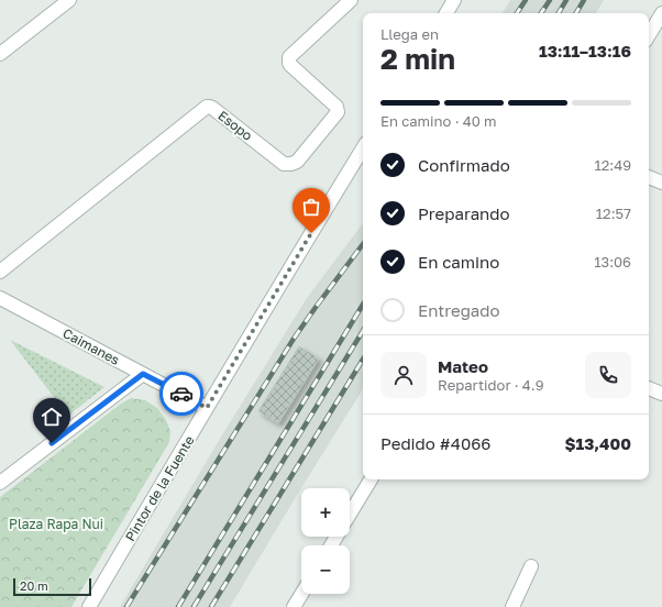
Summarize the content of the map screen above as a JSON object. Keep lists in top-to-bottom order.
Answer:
{
  "streets": {
    "street": ["Esopo", "Caimanes", "Pintor de la Fuente"]
  },
  "crossings": [
    ["Caimanes", "Pintor de la Fuente"]
  ],
  "parks": ["Plaza Rapa Nui"],
  "scale_bar": "20 m",
  "page": {
    "heading": ["2 min", "Llega en", "13:11–13:16"],
    "panel": [
      "Mateo",
      "Repartidor · 4.9",
      "Pedido #4066",
      "$13,400"
    ],
    "bar": "En camino · 40 m",
    "list": [
      ["Confirmado", "12:49"],
      ["Preparando", "12:57"],
      ["En camino", "13:06"],
      "Entregado"
    ],
    "map_buttons": ["+", "−"],
    "scale": "20 m"
  }
}
